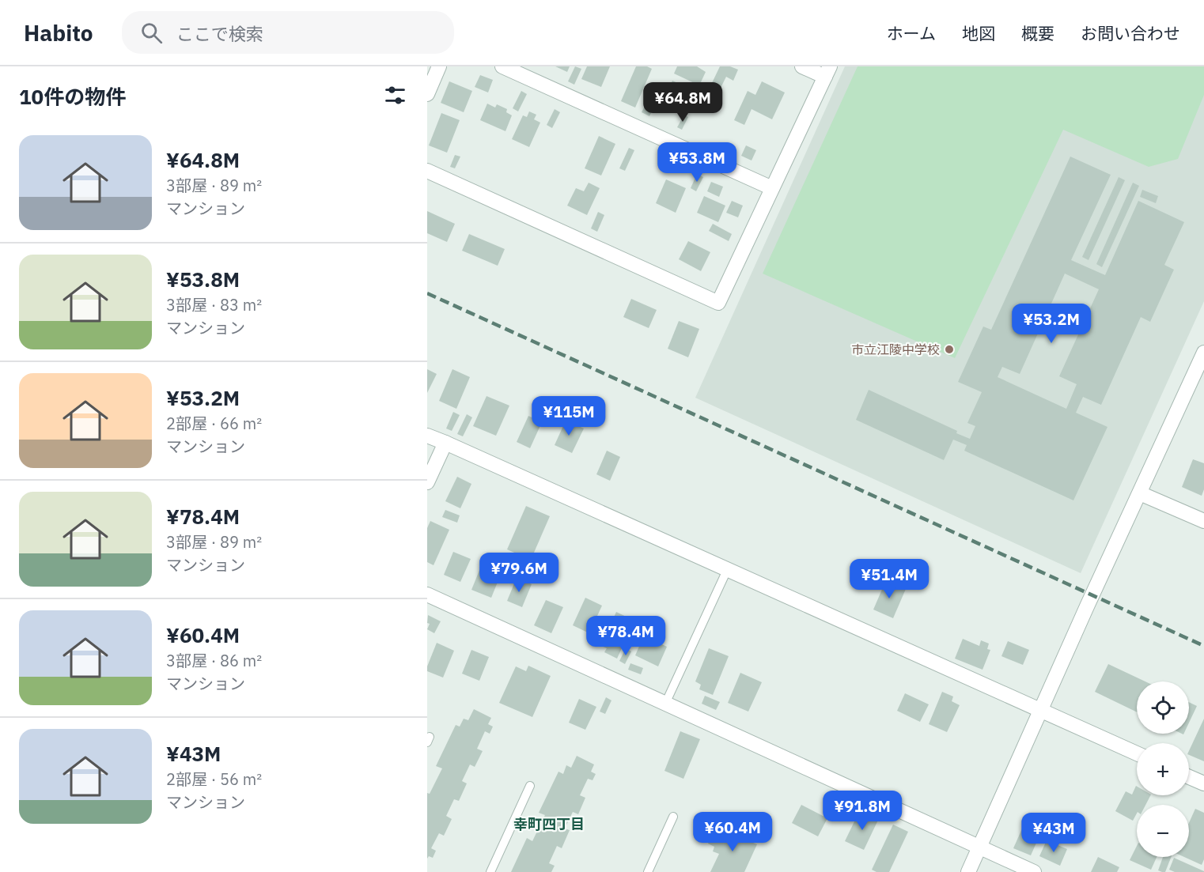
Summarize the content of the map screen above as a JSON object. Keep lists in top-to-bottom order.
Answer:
{
  "districts": ["幸町四丁目"],
  "places": ["市立江陵中学校"],
  "page": {
    "header": "Habito",
    "search": "ここで検索",
    "nav": [
      "ホーム",
      "地図",
      "概要",
      "お問い合わせ"
    ],
    "heading": "10件の物件",
    "price": [
      "¥64.8M",
      "¥53.8M",
      "¥53.2M",
      "¥115M",
      "¥79.6M",
      "¥51.4M",
      "¥78.4M",
      "¥91.8M",
      "¥60.4M",
      "¥43M"
    ],
    "list": [
      {
        "name": "¥64.8M",
        "note": "3部屋 · 89 m² · マンション"
      },
      {
        "name": "¥53.8M",
        "note": "3部屋 · 83 m² · マンション"
      },
      {
        "name": "¥53.2M",
        "note": "2部屋 · 66 m² · マンション"
      },
      {
        "name": "¥78.4M",
        "note": "3部屋 · 89 m² · マンション"
      },
      {
        "name": "¥60.4M",
        "note": "3部屋 · 86 m² · マンション"
      },
      {
        "name": "¥43M",
        "note": "2部屋 · 56 m² · マンション"
      }
    ],
    "map_buttons": ["+", "−"]
  }
}
